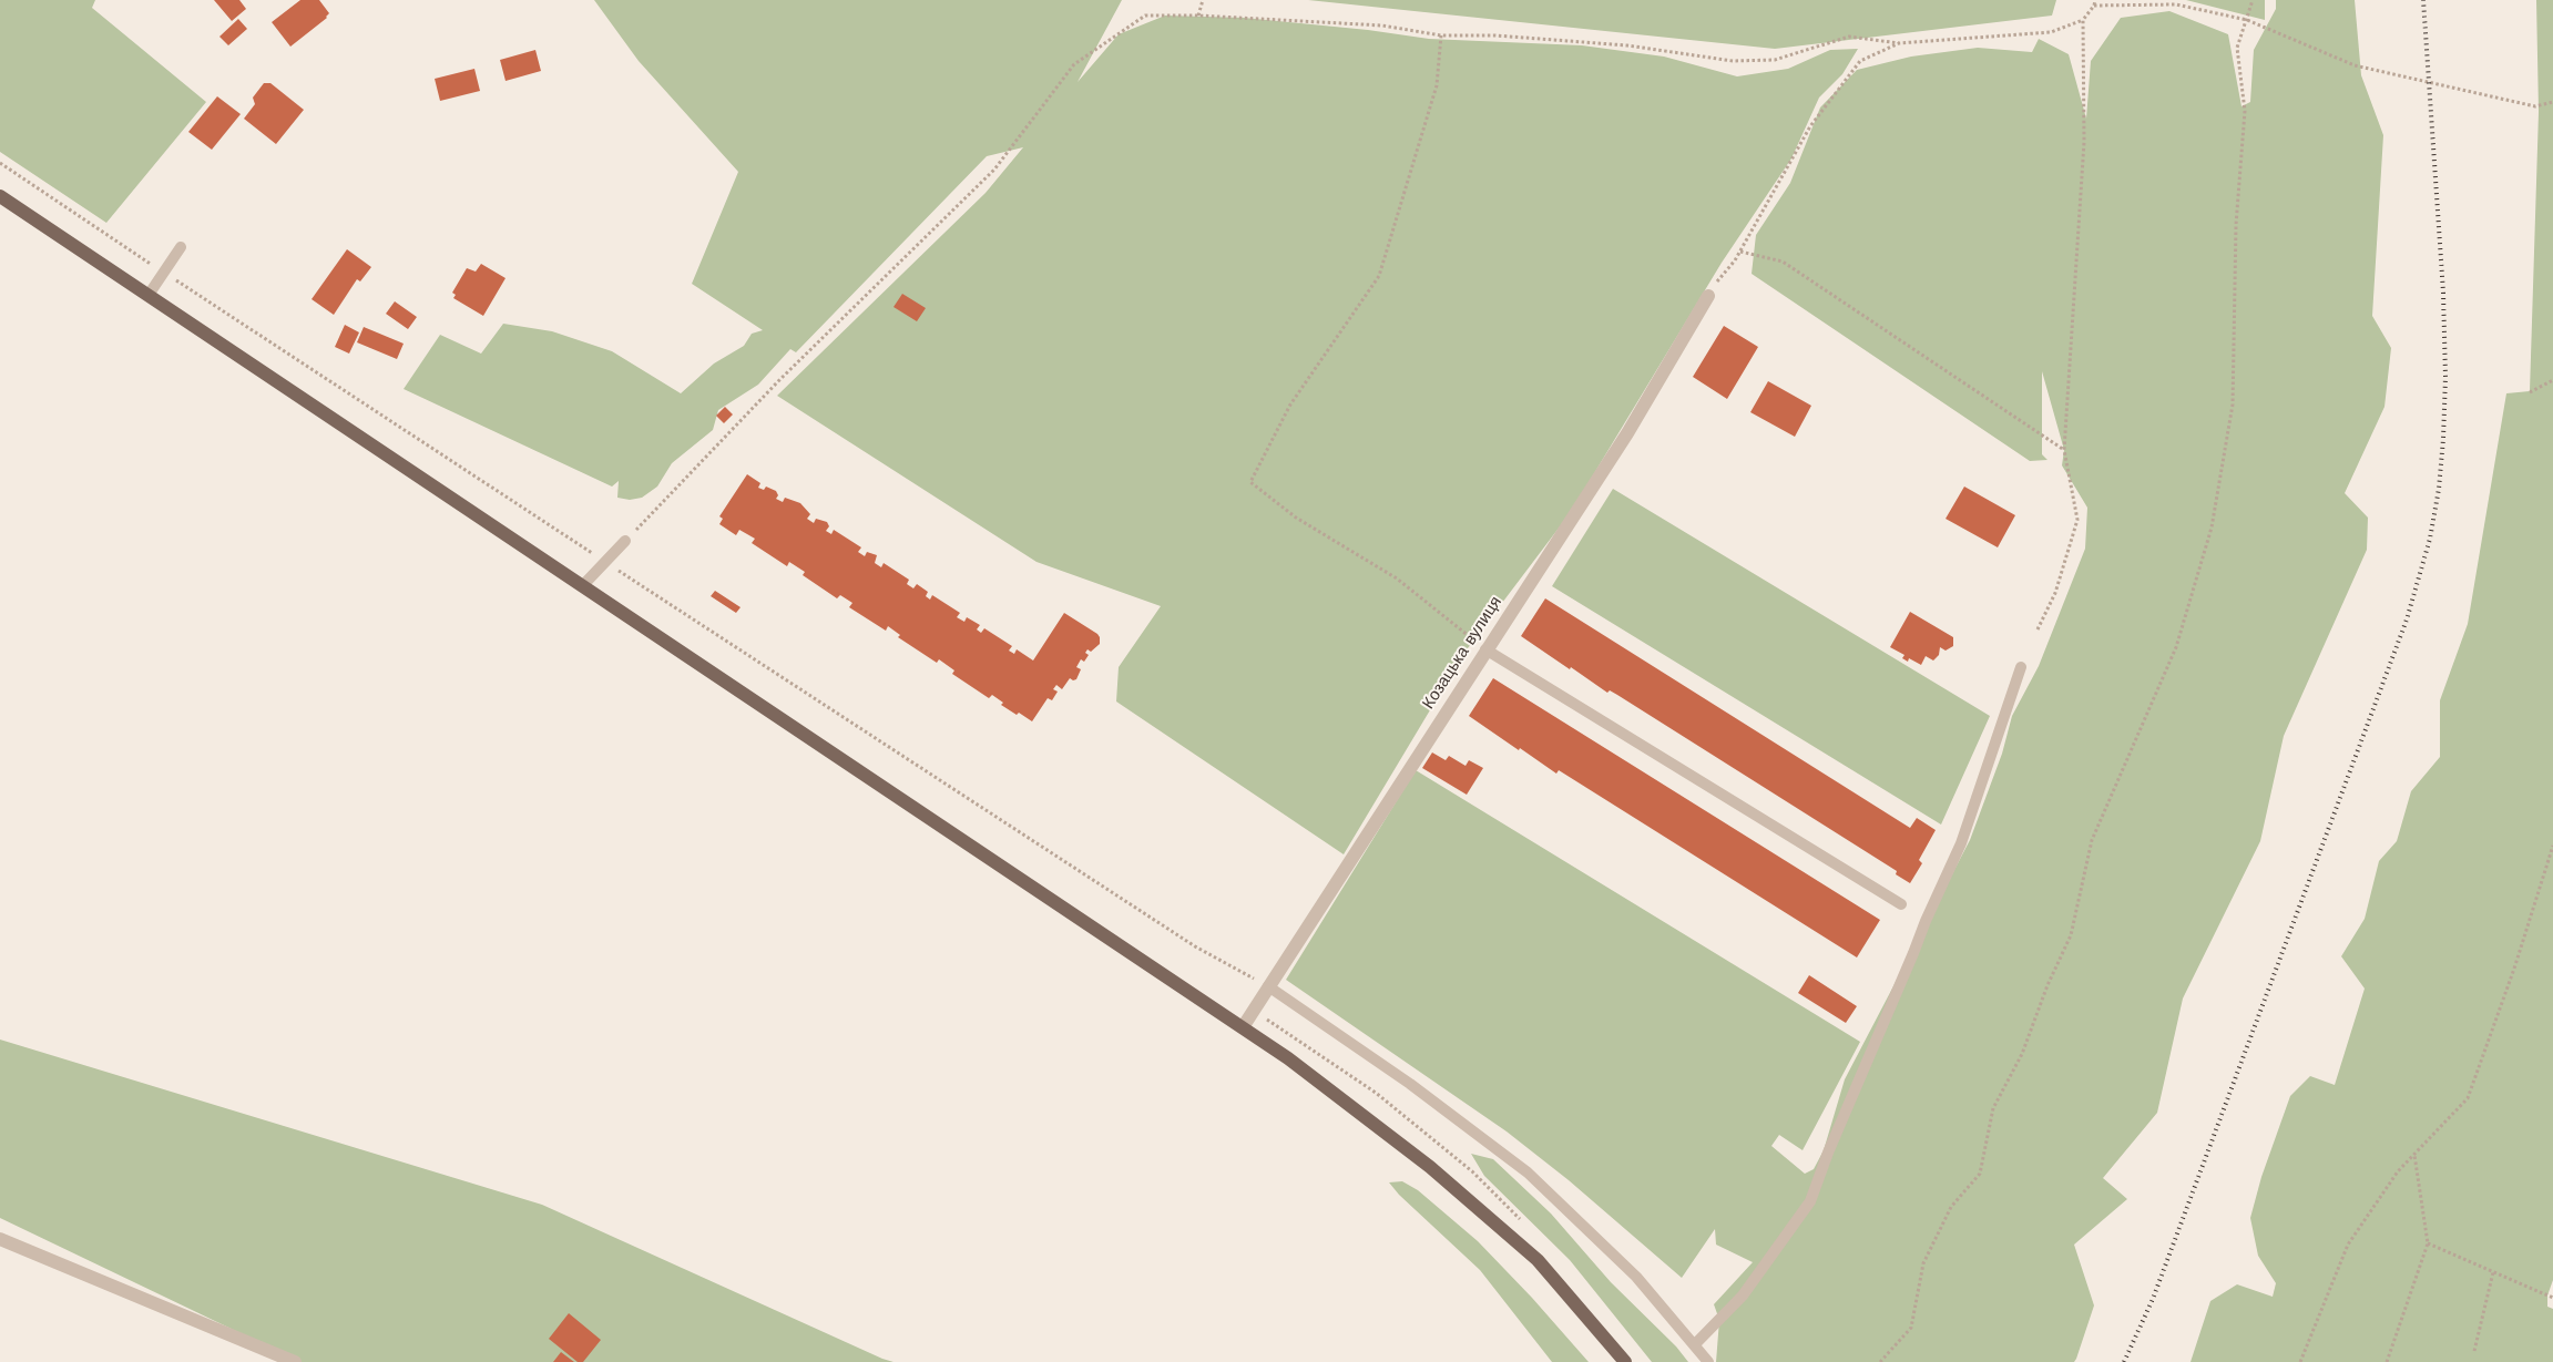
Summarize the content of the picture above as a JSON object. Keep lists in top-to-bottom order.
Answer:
{
  "streets": {
    "street": ["Козацька вулиця"]
  }
}
